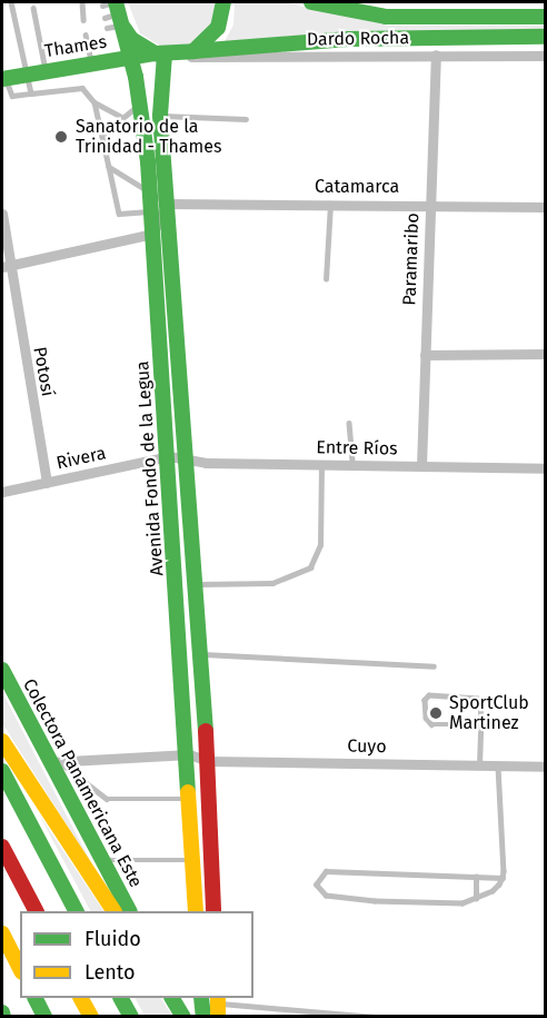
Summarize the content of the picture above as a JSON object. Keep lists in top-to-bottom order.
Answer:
{
  "streets": {
    "main road": ["Thames", "Avenida Fondo de la Legua", "Colectora Panamericana Este"],
    "street": [
      "Dardo Rocha",
      "Catamarca",
      "Paramaribo",
      "Potosí",
      "Entre Ríos",
      "Rivera",
      "Cuyo"
    ]
  },
  "crossings": [
    ["Dardo Rocha", "Thames"],
    ["Dardo Rocha", "Paramaribo"],
    ["Dardo Rocha", "Avenida Fondo de la Legua"],
    ["Thames", "Avenida Fondo de la Legua"],
    ["Catamarca", "Paramaribo"],
    ["Catamarca", "Avenida Fondo de la Legua"],
    ["Paramaribo", "Entre Ríos"],
    ["Potosí", "Rivera"],
    ["Entre Ríos", "Rivera"],
    ["Entre Ríos", "Avenida Fondo de la Legua"],
    ["Rivera", "Avenida Fondo de la Legua"],
    ["Avenida Fondo de la Legua", "Cuyo"]
  ],
  "places": ["Sanatorio de la Trinidad - Thames", "SportClub Martinez"],
  "legend": ["Fluido", "Lento"]
}
